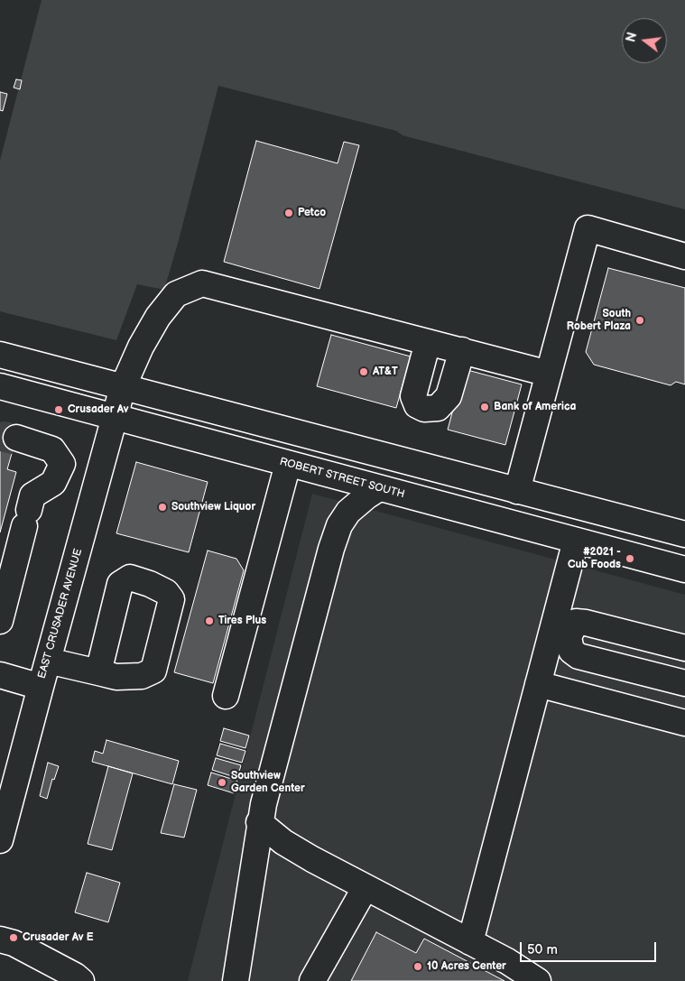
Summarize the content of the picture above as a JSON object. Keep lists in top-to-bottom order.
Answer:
{
  "streets": {
    "main road": ["ROBERT STREET SOUTH", "EAST CRUSADER AVENUE"]
  },
  "crossings": [
    ["ROBERT STREET SOUTH", "EAST CRUSADER AVENUE"]
  ],
  "places": [
    "Petco",
    "South Robert Plaza",
    "AT&T",
    "Bank of America",
    "Crusader Av",
    "Southview Liquor",
    "#2021 - Cub Foods",
    "Tires Plus",
    "Southview Garden Center",
    "Crusader Av E",
    "10 Acres Center"
  ],
  "scale_bar": "50 m",
  "north": "left"
}
